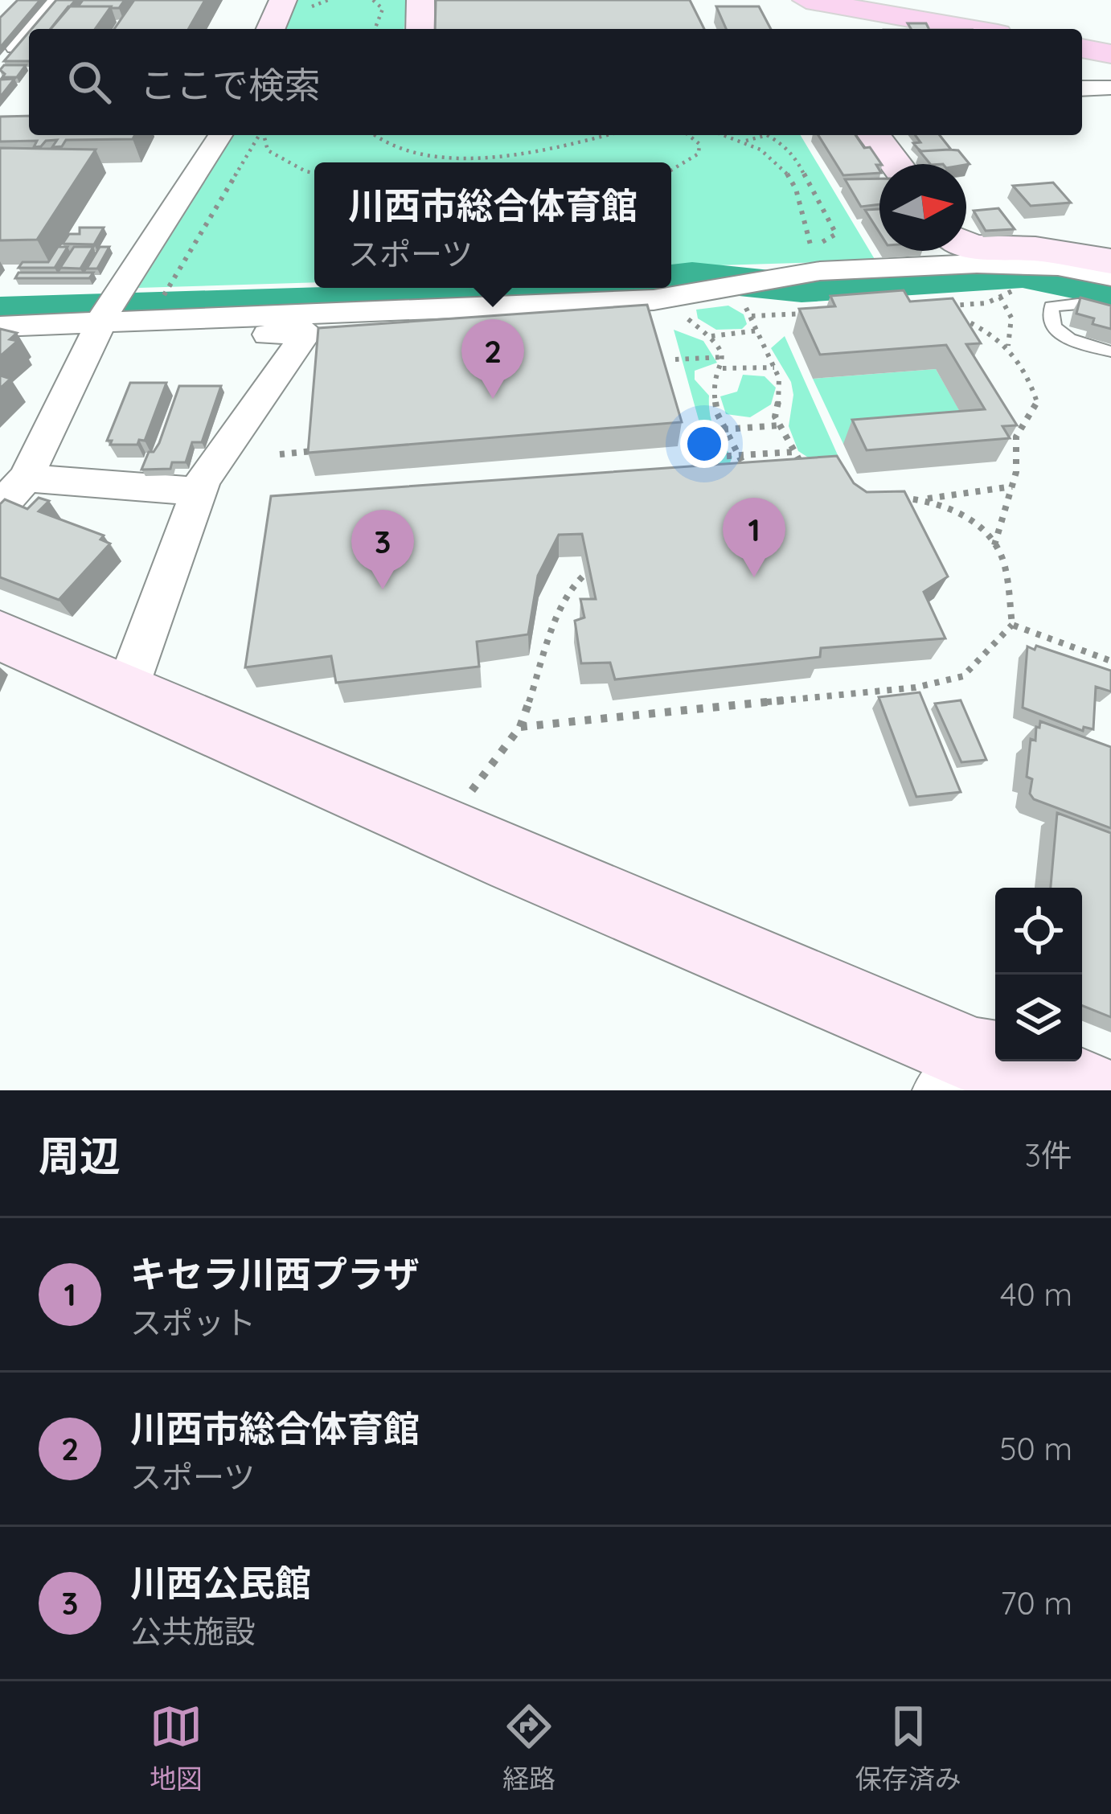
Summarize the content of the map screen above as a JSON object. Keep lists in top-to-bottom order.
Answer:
{
  "north": "right",
  "page": {
    "search": "ここで検索",
    "popup": ["川西市総合体育館", "スポーツ"],
    "pins": ["2", "1", "3"],
    "heading": ["周辺", "3件"],
    "list": [
      {
        "mark": "1",
        "name": "キセラ川西プラザ",
        "note": "スポット",
        "value": "40 m"
      },
      {
        "mark": "2",
        "name": "川西市総合体育館",
        "note": "スポーツ",
        "value": "50 m"
      },
      {
        "mark": "3",
        "name": "川西公民館",
        "note": "公共施設",
        "value": "70 m"
      }
    ],
    "nav": ["地図", "経路", "保存済み"]
  }
}
